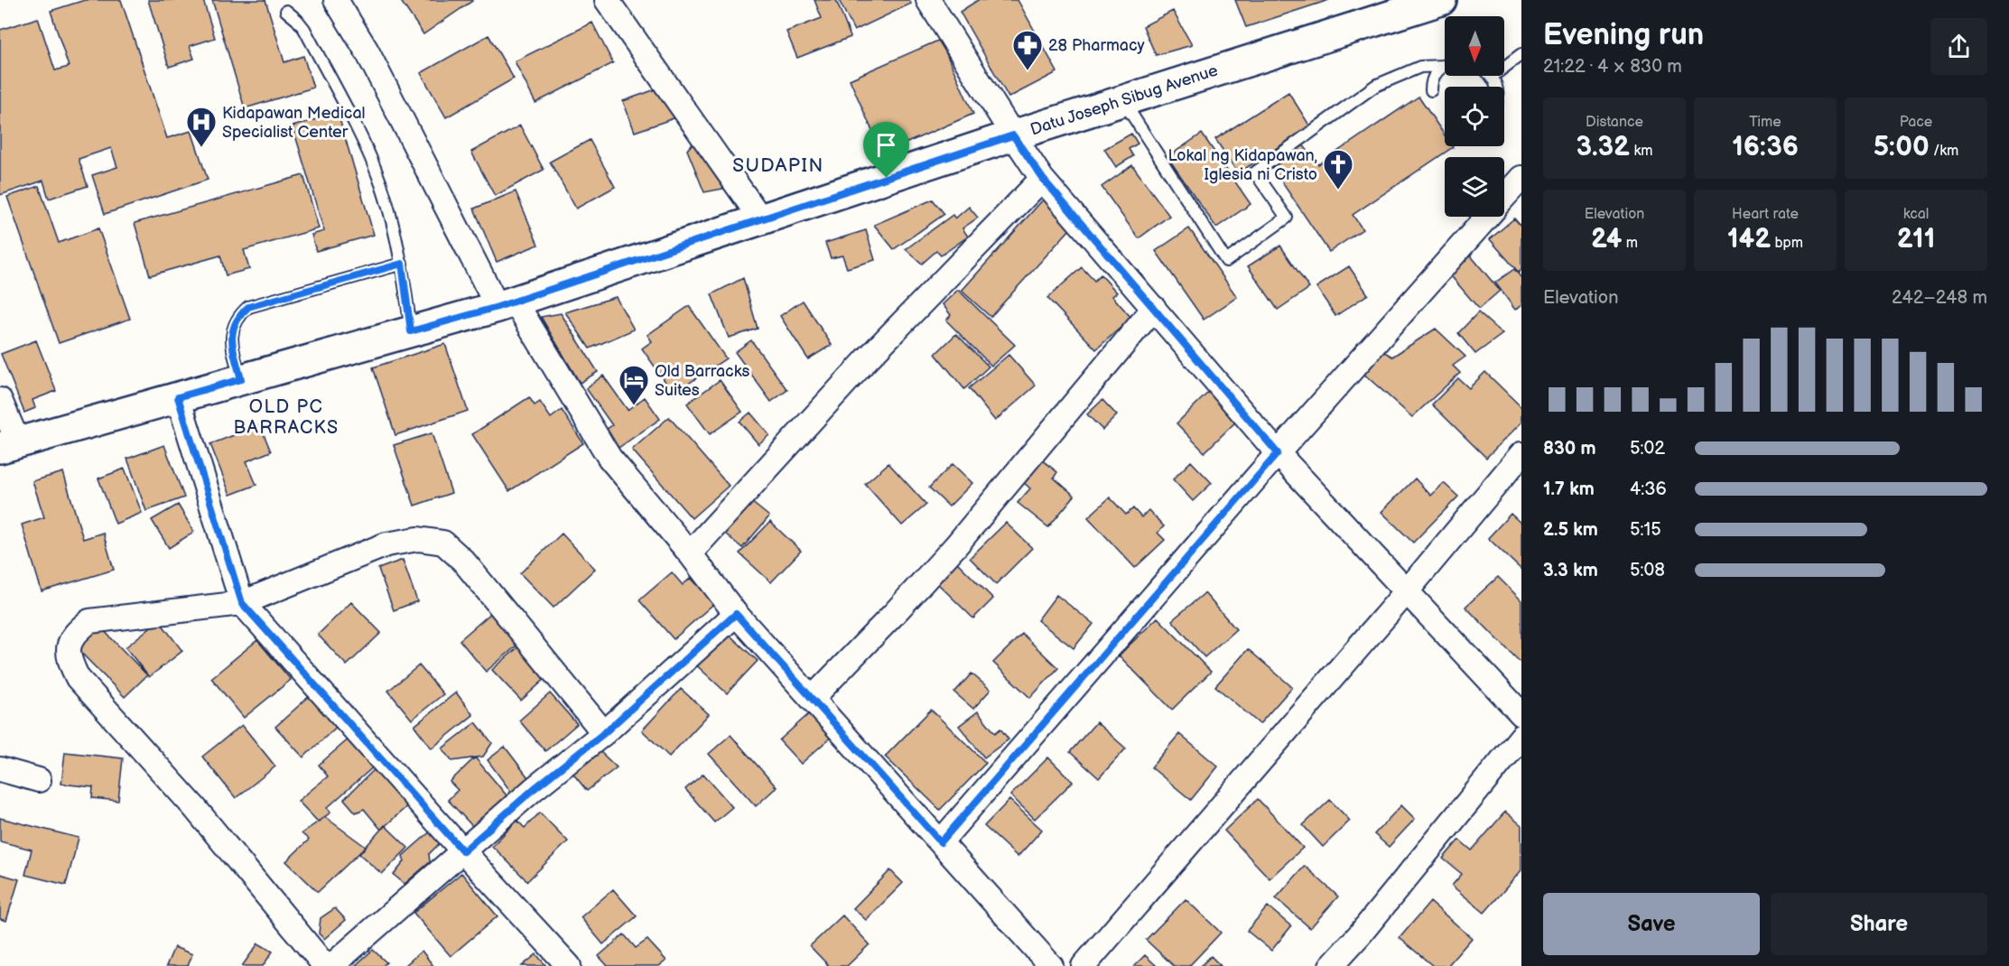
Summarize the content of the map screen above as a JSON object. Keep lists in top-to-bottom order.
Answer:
{
  "streets": {
    "main road": ["Datu Joseph Sibug Avenue"]
  },
  "districts": ["SUDAPIN", "OLD PC BARRACKS"],
  "places": {
    "pharmacy": ["28 Pharmacy"],
    "hospital": ["Kidapawan Medical Specialist Center"],
    "church": ["Lokal ng Kidapawan, Iglesia ni Cristo"],
    "hotel": ["Old Barracks Suites"]
  },
  "north": "bottom",
  "page": {
    "heading": ["Evening run", "21:22 · 4 × 830 m"],
    "stats": [
      ["Distance", "3.32 km"],
      ["Time", "16:36"],
      ["Pace", "5:00 /km"],
      ["Elevation", "24 m"],
      ["Heart rate", "142 bpm"],
      ["kcal", "211"]
    ],
    "chart": ["Elevation", "242–248 m"],
    "list": [
      {
        "name": "830 m",
        "note": "5:02"
      },
      {
        "name": "1.7 km",
        "note": "4:36"
      },
      {
        "name": "2.5 km",
        "note": "5:15"
      },
      {
        "name": "3.3 km",
        "note": "5:08"
      }
    ],
    "buttons": ["Save", "Share"]
  }
}
